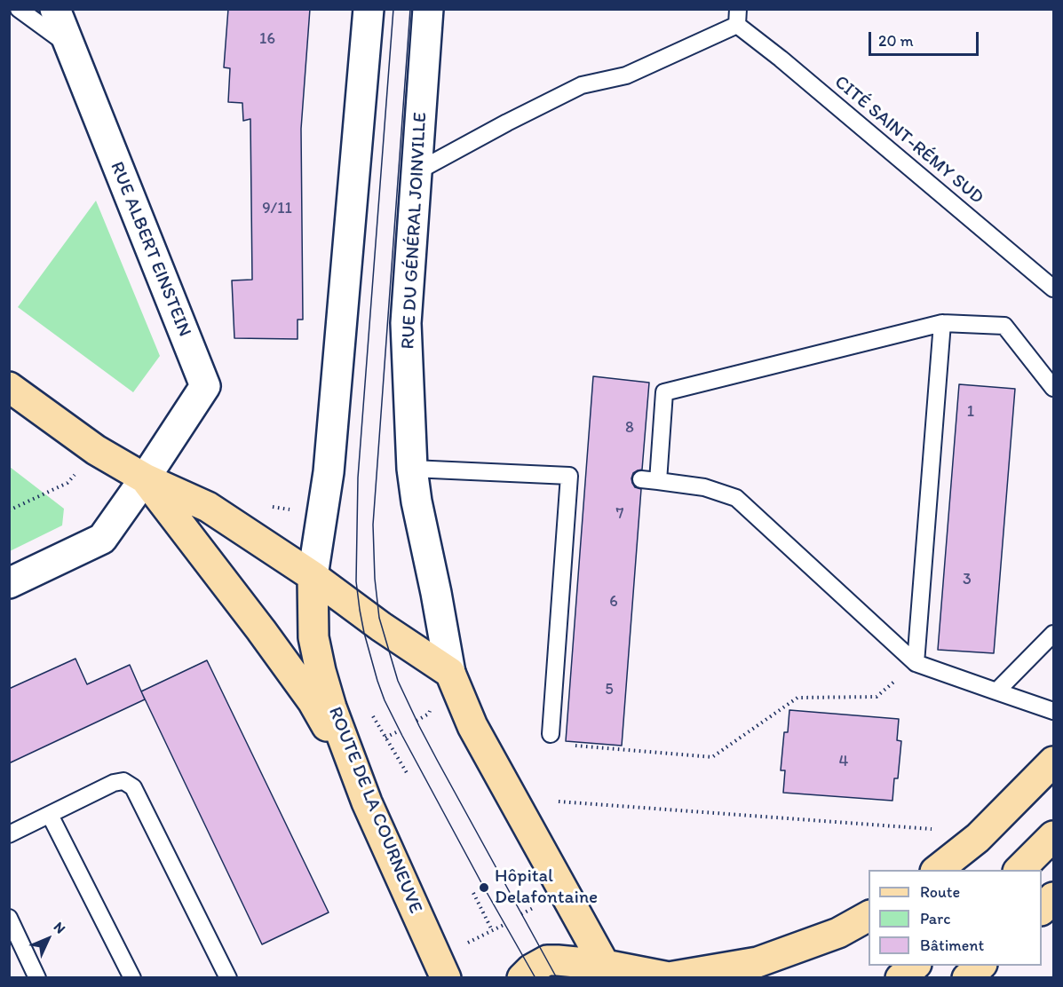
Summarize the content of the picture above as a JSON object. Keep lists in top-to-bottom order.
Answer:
{
  "streets": {
    "main road": ["RUE DU GÉNÉRAL JOINVILLE", "RUE ALBERT EINSTEIN", "ROUTE DE LA COURNEUVE"],
    "lane": ["CITÉ SAINT-RÉMY SUD"]
  },
  "crossings": [
    ["CITÉ SAINT-RÉMY SUD", "RUE DU GÉNÉRAL JOINVILLE"]
  ],
  "places": ["Hôpital Delafontaine"],
  "house_numbers": [
    "16",
    "9/11",
    "1",
    "8",
    "7",
    "3",
    "6",
    "5",
    "4"
  ],
  "legend": ["Route", "Parc", "Bâtiment"],
  "scale_bar": "20 m",
  "north": "top right"
}
